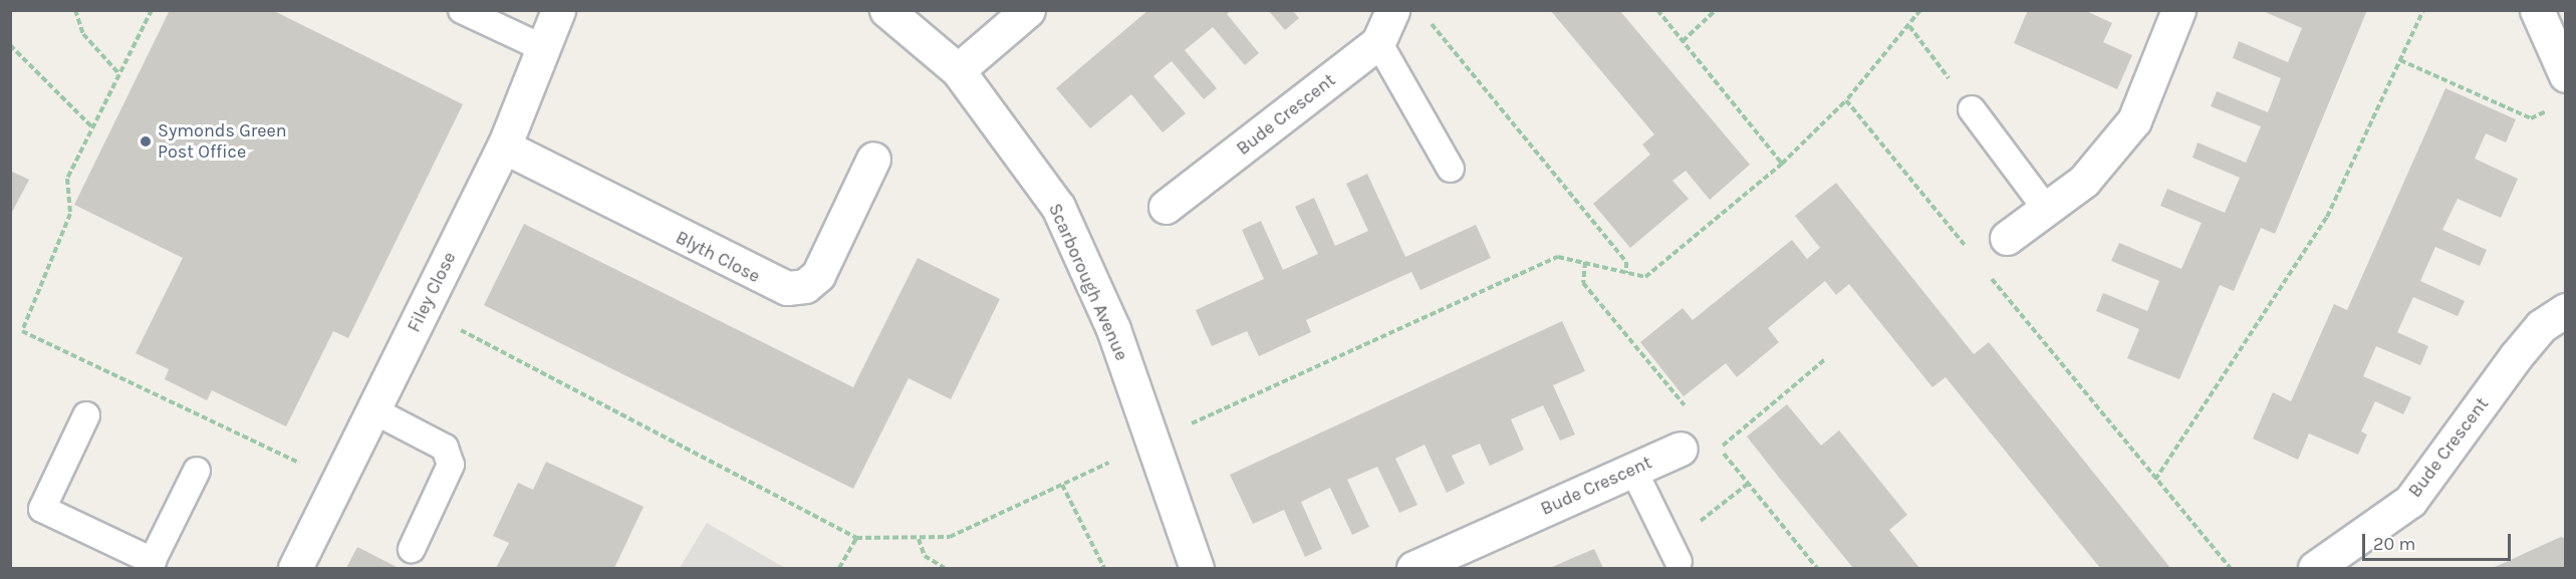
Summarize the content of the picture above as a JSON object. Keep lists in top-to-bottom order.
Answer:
{
  "streets": {
    "street": [
      "Bude Crescent",
      "Blyth Close",
      "Scarborough Avenue",
      "Filey Close"
    ]
  },
  "crossings": [
    ["Blyth Close", "Filey Close"]
  ],
  "places": ["Symonds Green Post Office"],
  "scale_bar": "20 m"
}
